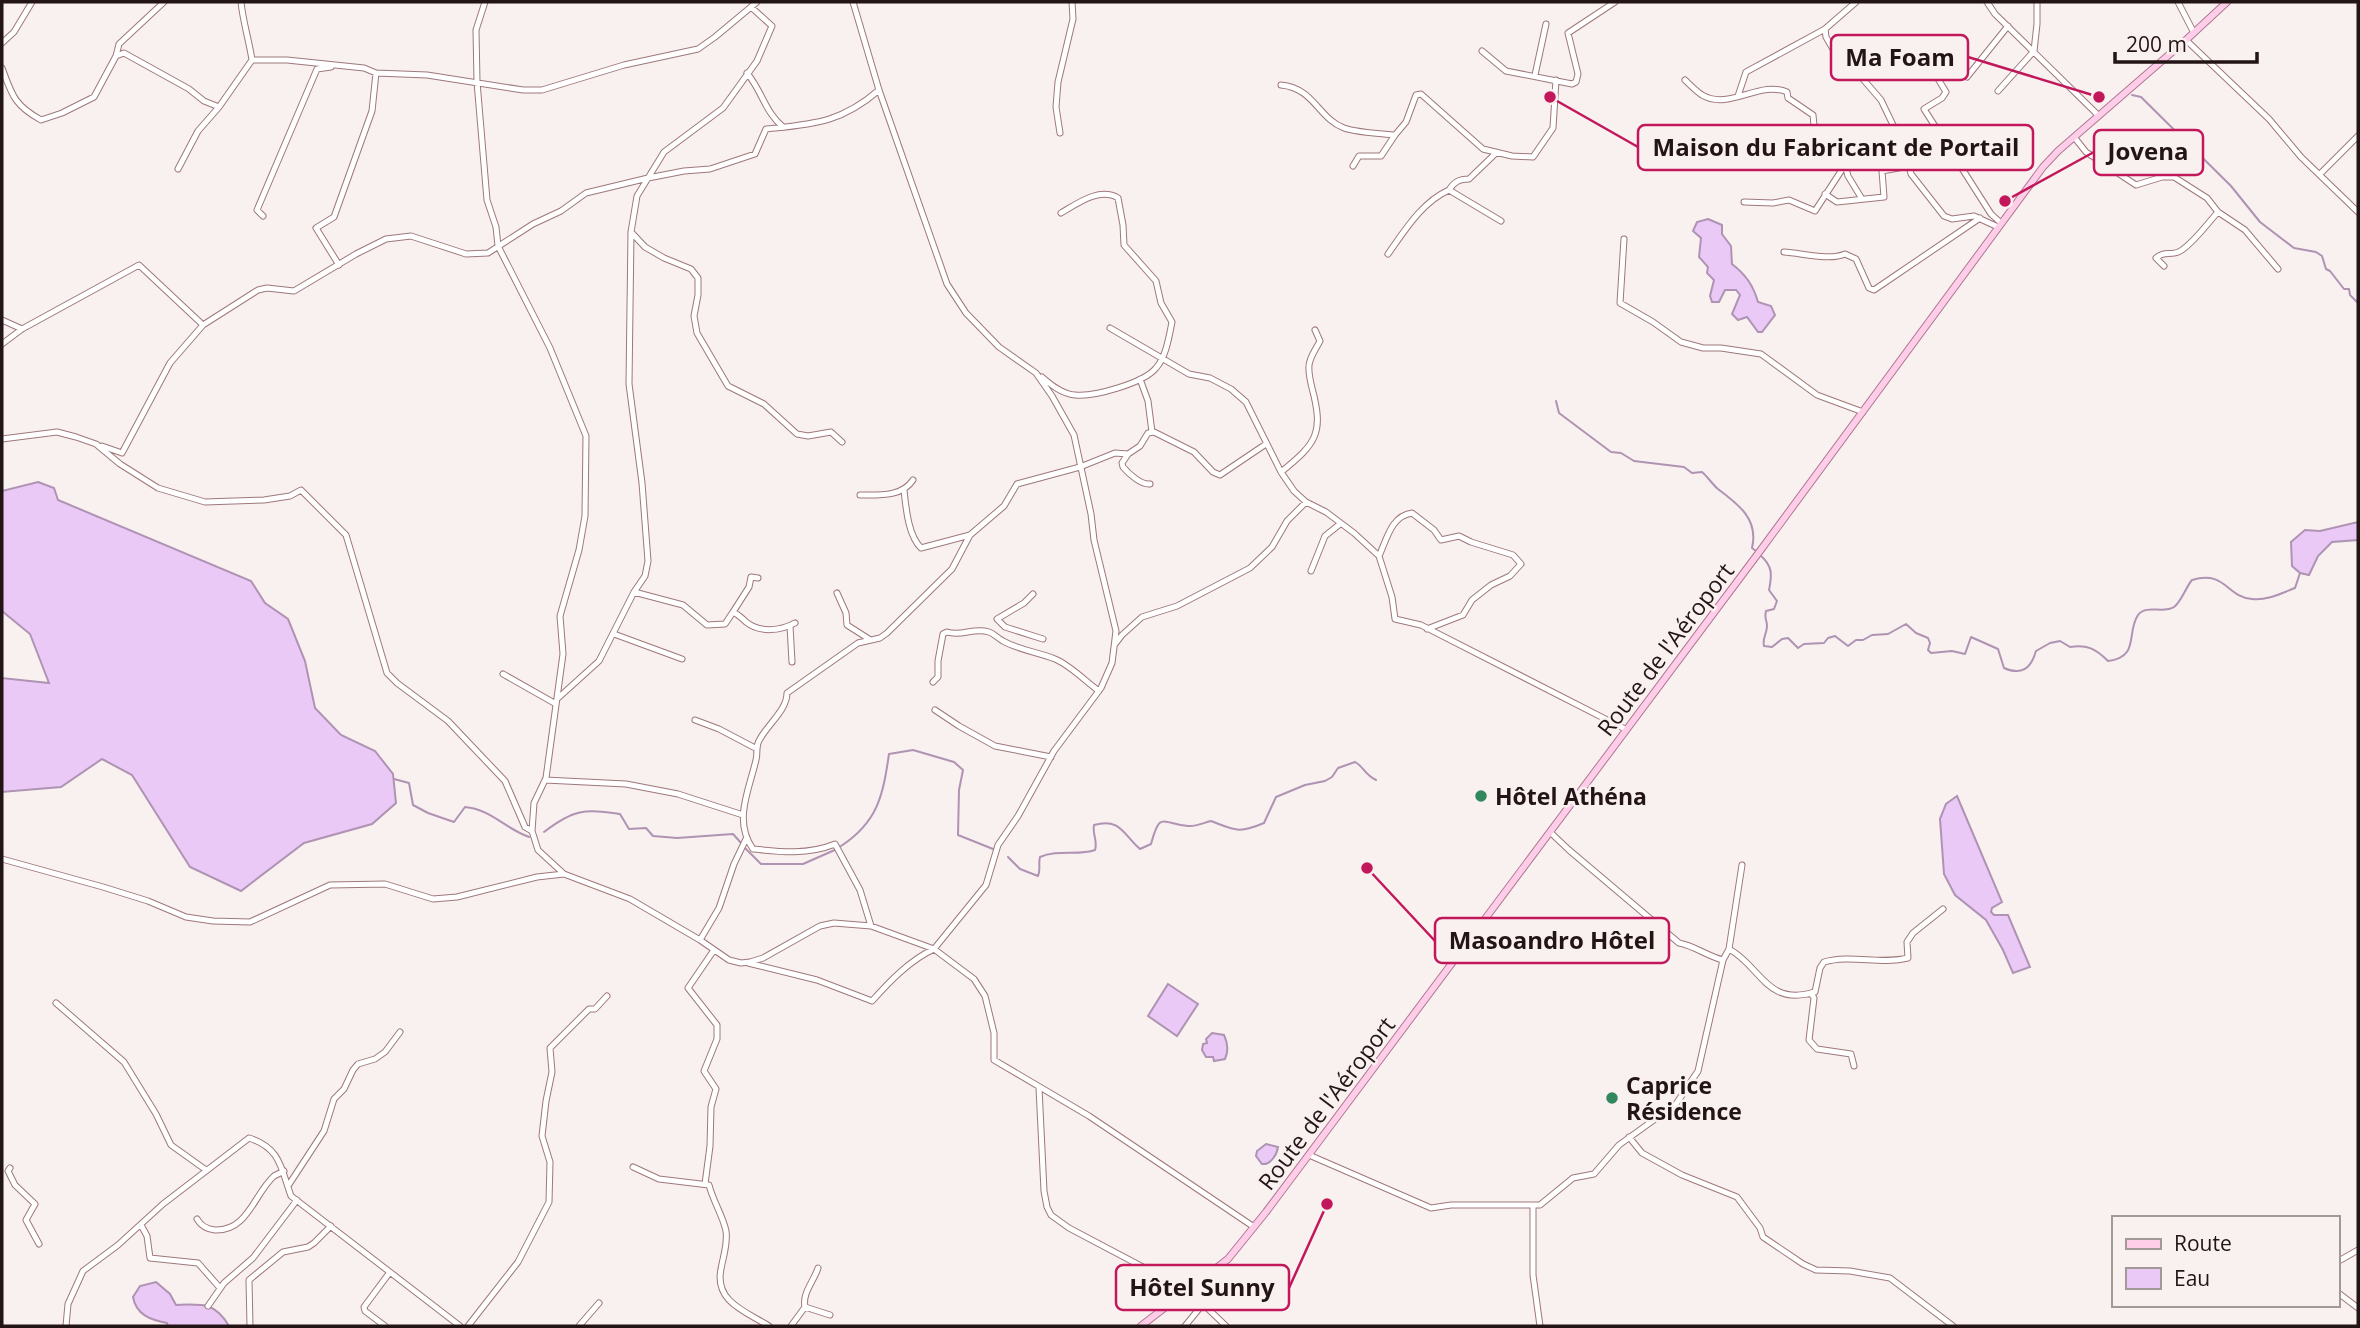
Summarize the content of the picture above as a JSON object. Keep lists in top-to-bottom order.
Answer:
{
  "streets": {
    "main road": ["Route de l'Aéroport"]
  },
  "places": [
    "Maison du Fabricant de Portail",
    "Ma Foam",
    "Jovena",
    "Hôtel Athéna",
    "Masoandro Hôtel",
    "Caprice Résidence",
    "Hôtel Sunny"
  ],
  "legend": ["Route", "Eau"],
  "scale_bar": "200 m"
}
